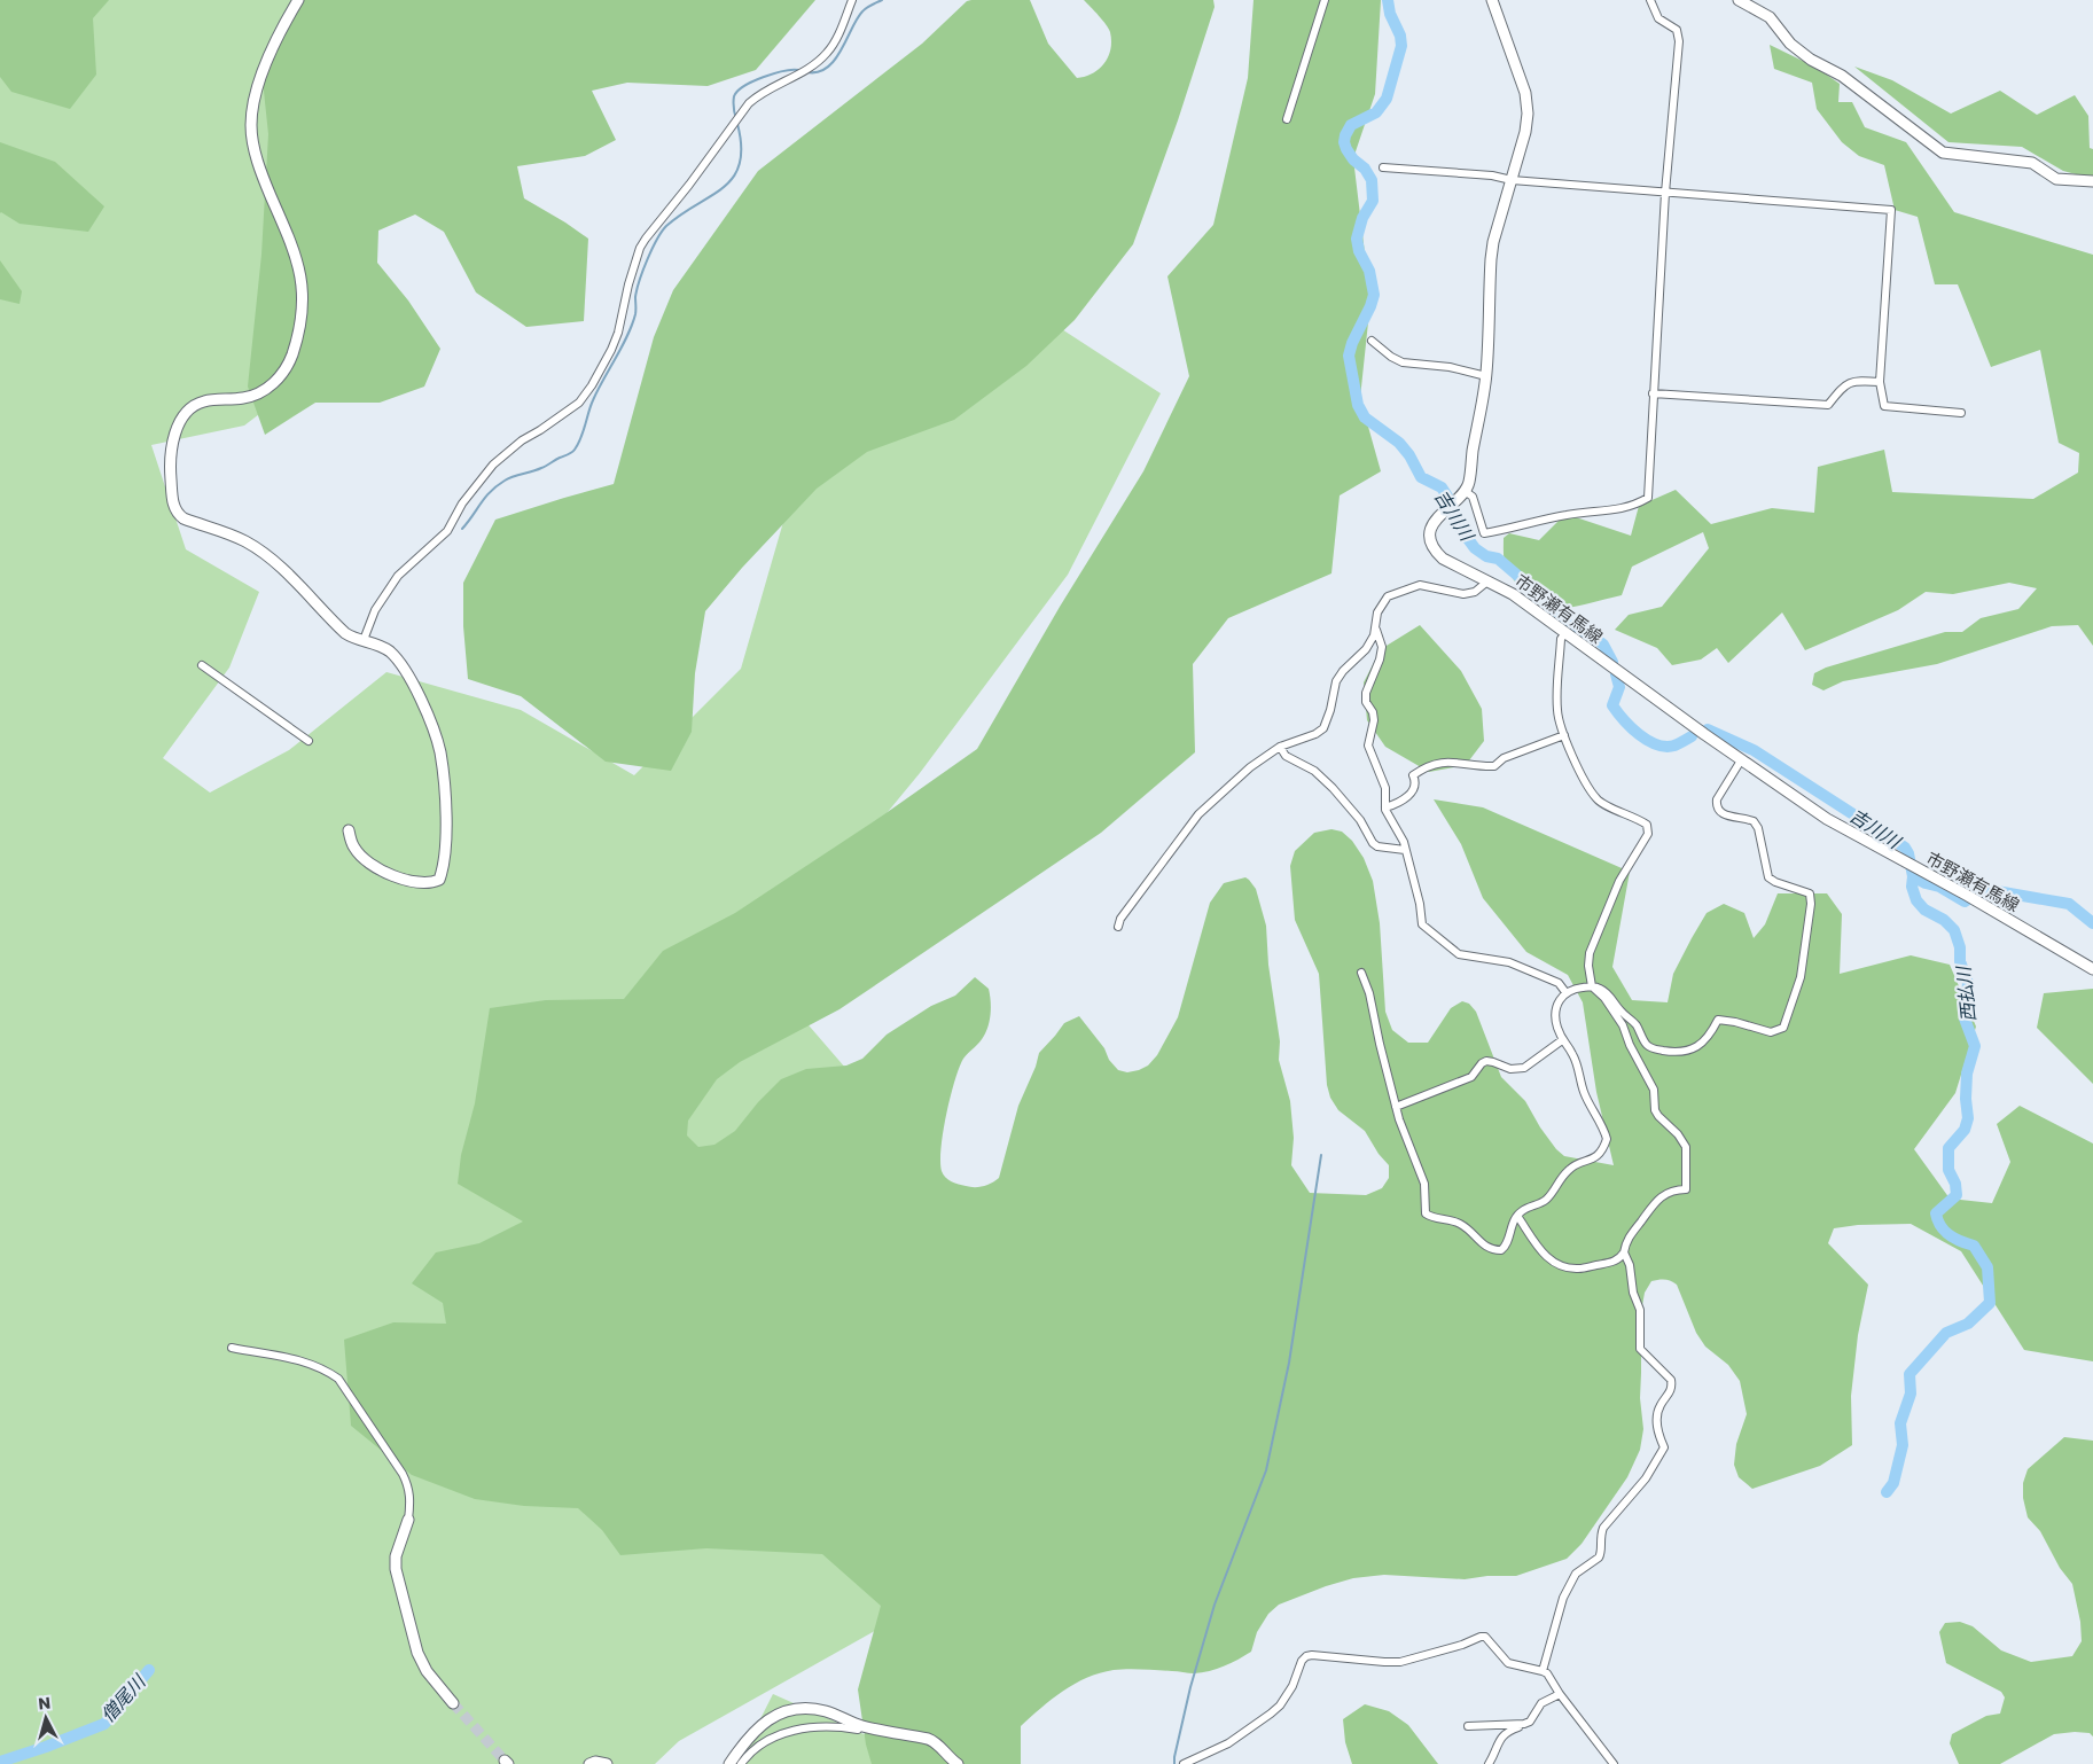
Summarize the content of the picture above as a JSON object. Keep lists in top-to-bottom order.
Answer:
{
  "streets": {
    "street": ["市野瀬有馬線"]
  },
  "water": ["吉川川", "西払川", "僧尾川"],
  "north": "top"
}
